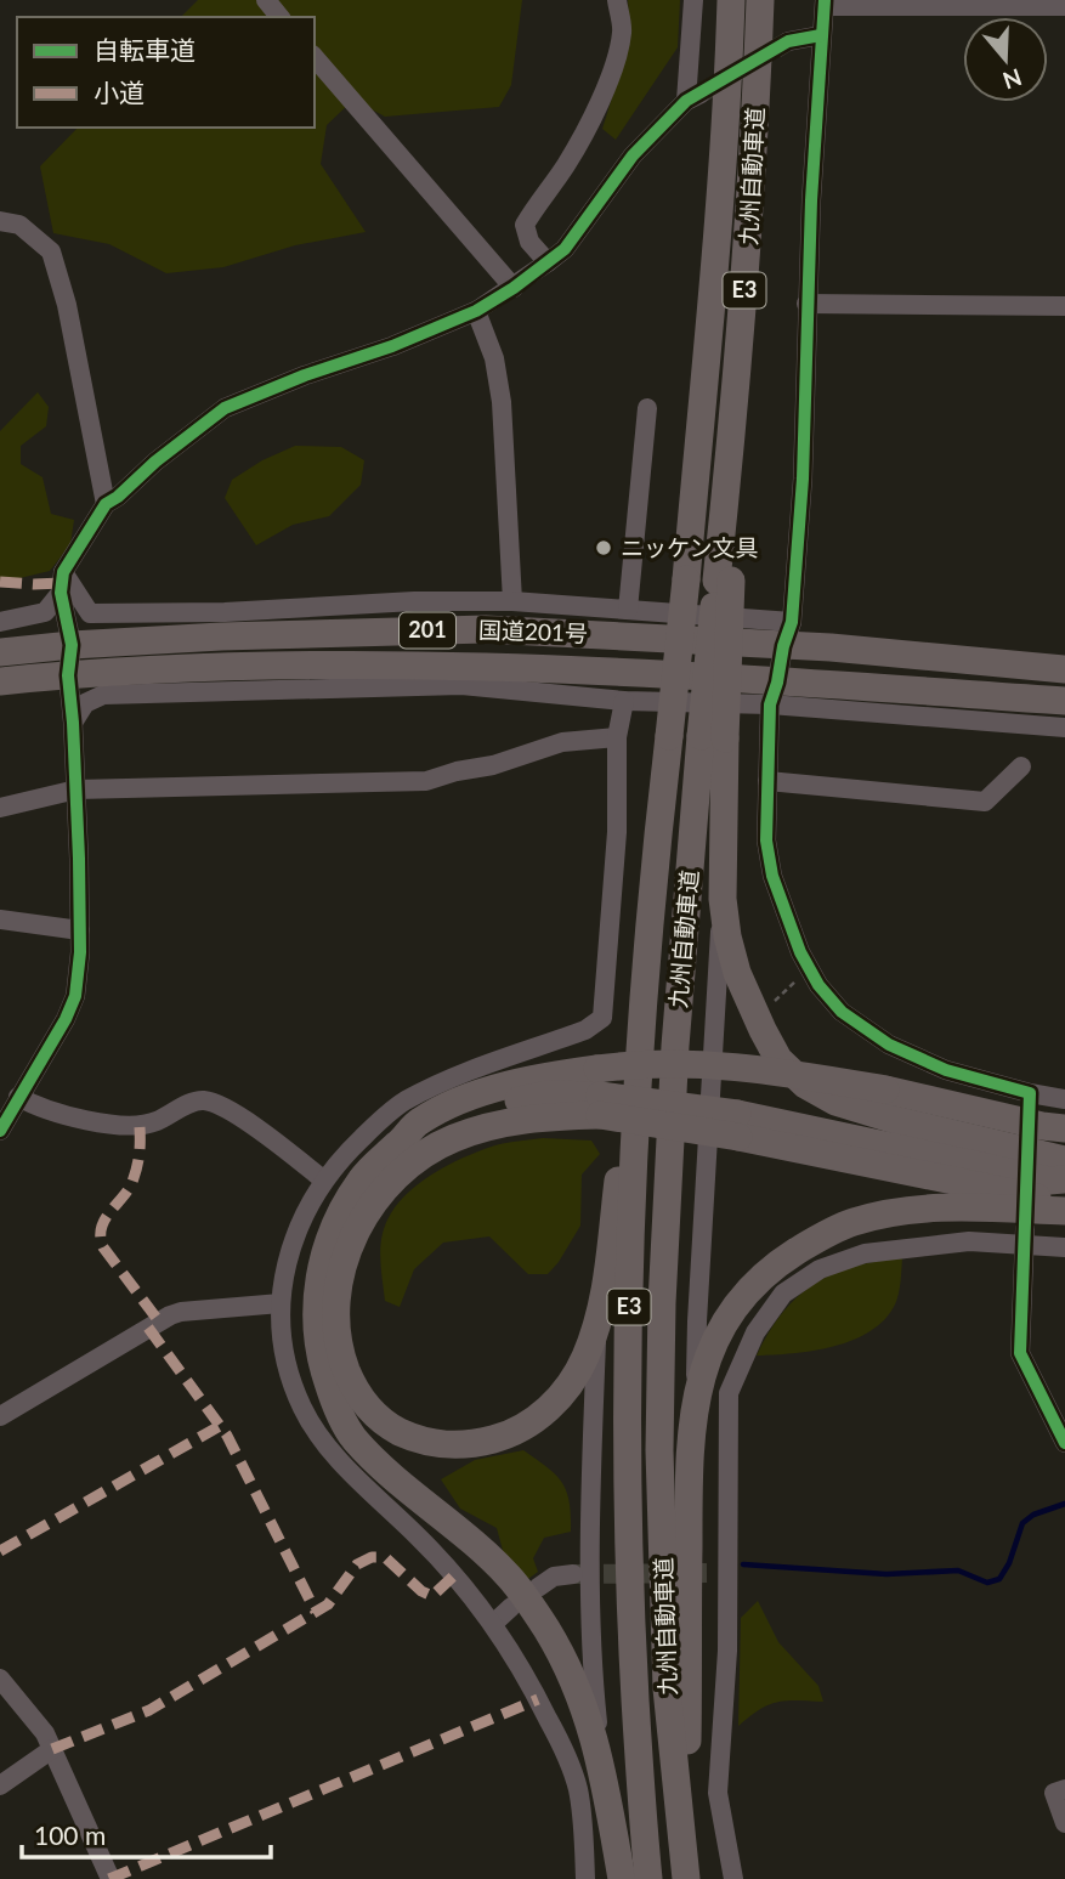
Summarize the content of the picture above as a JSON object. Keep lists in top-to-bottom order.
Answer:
{
  "streets": {
    "highway": [
      "九州自動車道",
      "E3",
      "201",
      "国道201号"
    ]
  },
  "places": ["ニッケン文具"],
  "legend": ["自転車道", "小道"],
  "scale_bar": "100 m",
  "north": "bottom"
}
